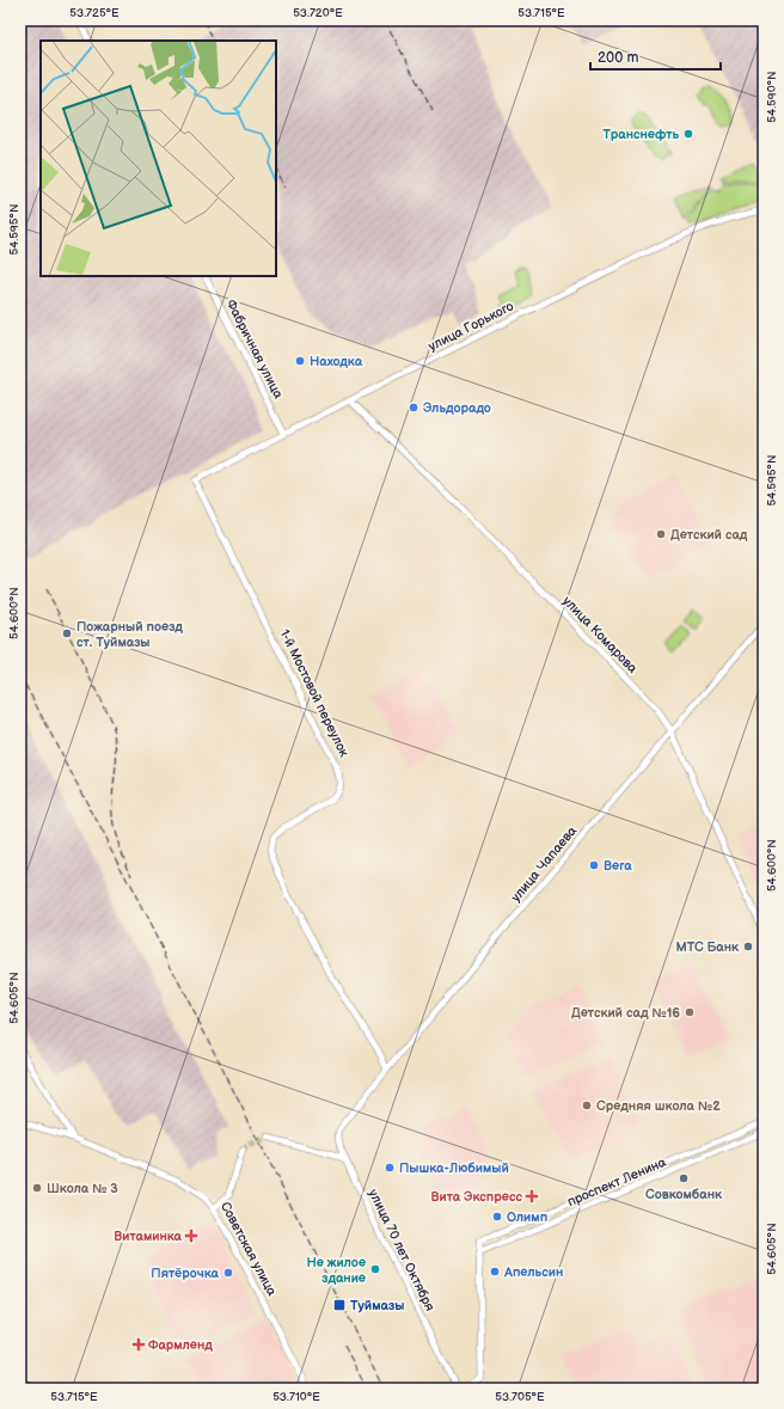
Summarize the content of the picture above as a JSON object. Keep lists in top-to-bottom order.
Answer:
{
  "streets": {
    "street": [
      "улица Горького",
      "Фабричная улица",
      "улица Комарова",
      "1-й Мостовой переулок",
      "улица Чапаева",
      "проспект Ленина",
      "Советская улица",
      "улица 70 лет Октября"
    ]
  },
  "crossings": [
    ["улица Горького", "Фабричная улица"],
    ["улица Горького", "улица Комарова"],
    ["улица Горького", "1-й Мостовой переулок"],
    ["улица Комарова", "улица Чапаева"],
    ["1-й Мостовой переулок", "улица Чапаева"],
    ["улица Чапаева", "улица 70 лет Октября"]
  ],
  "places": {
    "other": [
      "Транснефть",
      "Находка",
      "Эльдорадо",
      "Детский сад",
      "Пожарный поезд ст. Туймазы",
      "Вега",
      "МТС Банк",
      "Детский сад №16",
      "Средняя школа №2",
      "Пышка-Любимый",
      "Совкомбанк",
      "Школа № 3",
      "Олимп",
      "Не жилое здание",
      "Апельсин",
      "Пятёрочка"
    ],
    "health": ["Вита Экспресс", "Витаминка", "Фармленд"],
    "transit": ["Туймазы"]
  },
  "scale_bar": "200 m",
  "coordinates": [
    "53.725°E",
    "53.720°E",
    "53.715°E",
    "54.590°N",
    "54.595°N",
    "54.600°N",
    "54.605°N",
    "53.710°E",
    "53.705°E"
  ]
}
